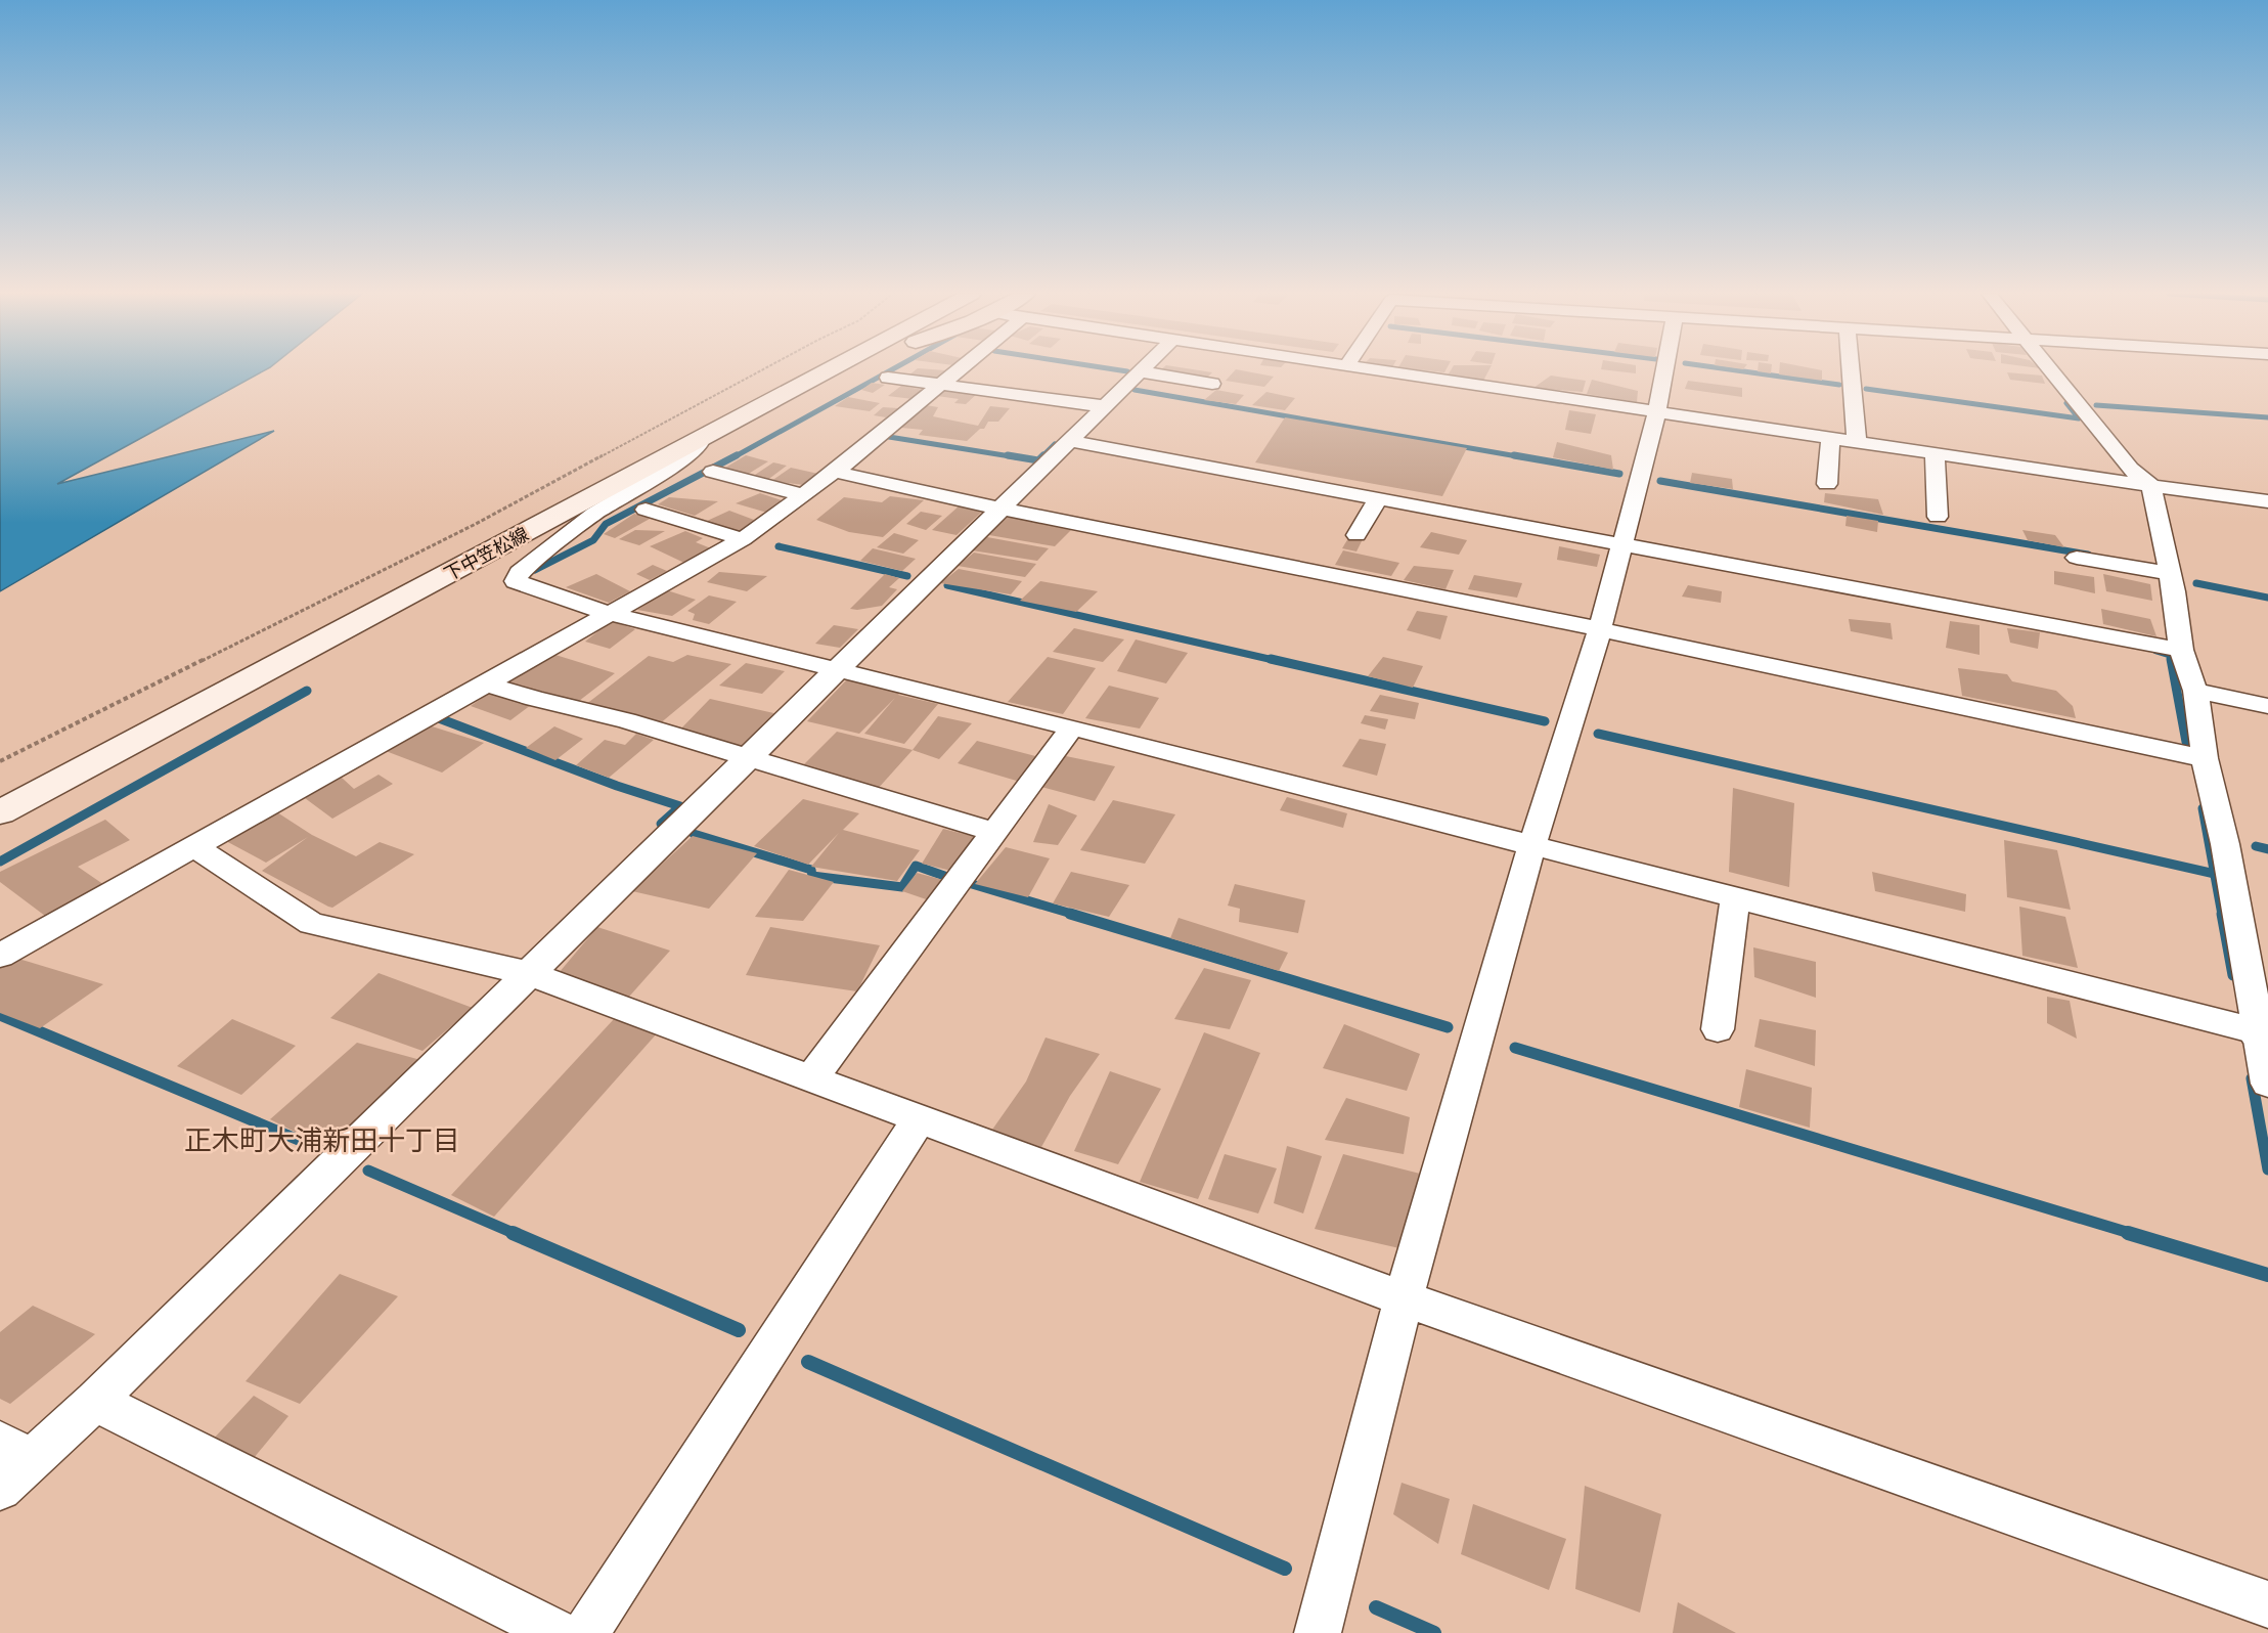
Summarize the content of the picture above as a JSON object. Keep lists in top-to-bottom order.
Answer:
{
  "streets": {
    "main road": ["下中笠松線"]
  },
  "districts": ["正木町大浦新田十丁目"]
}
